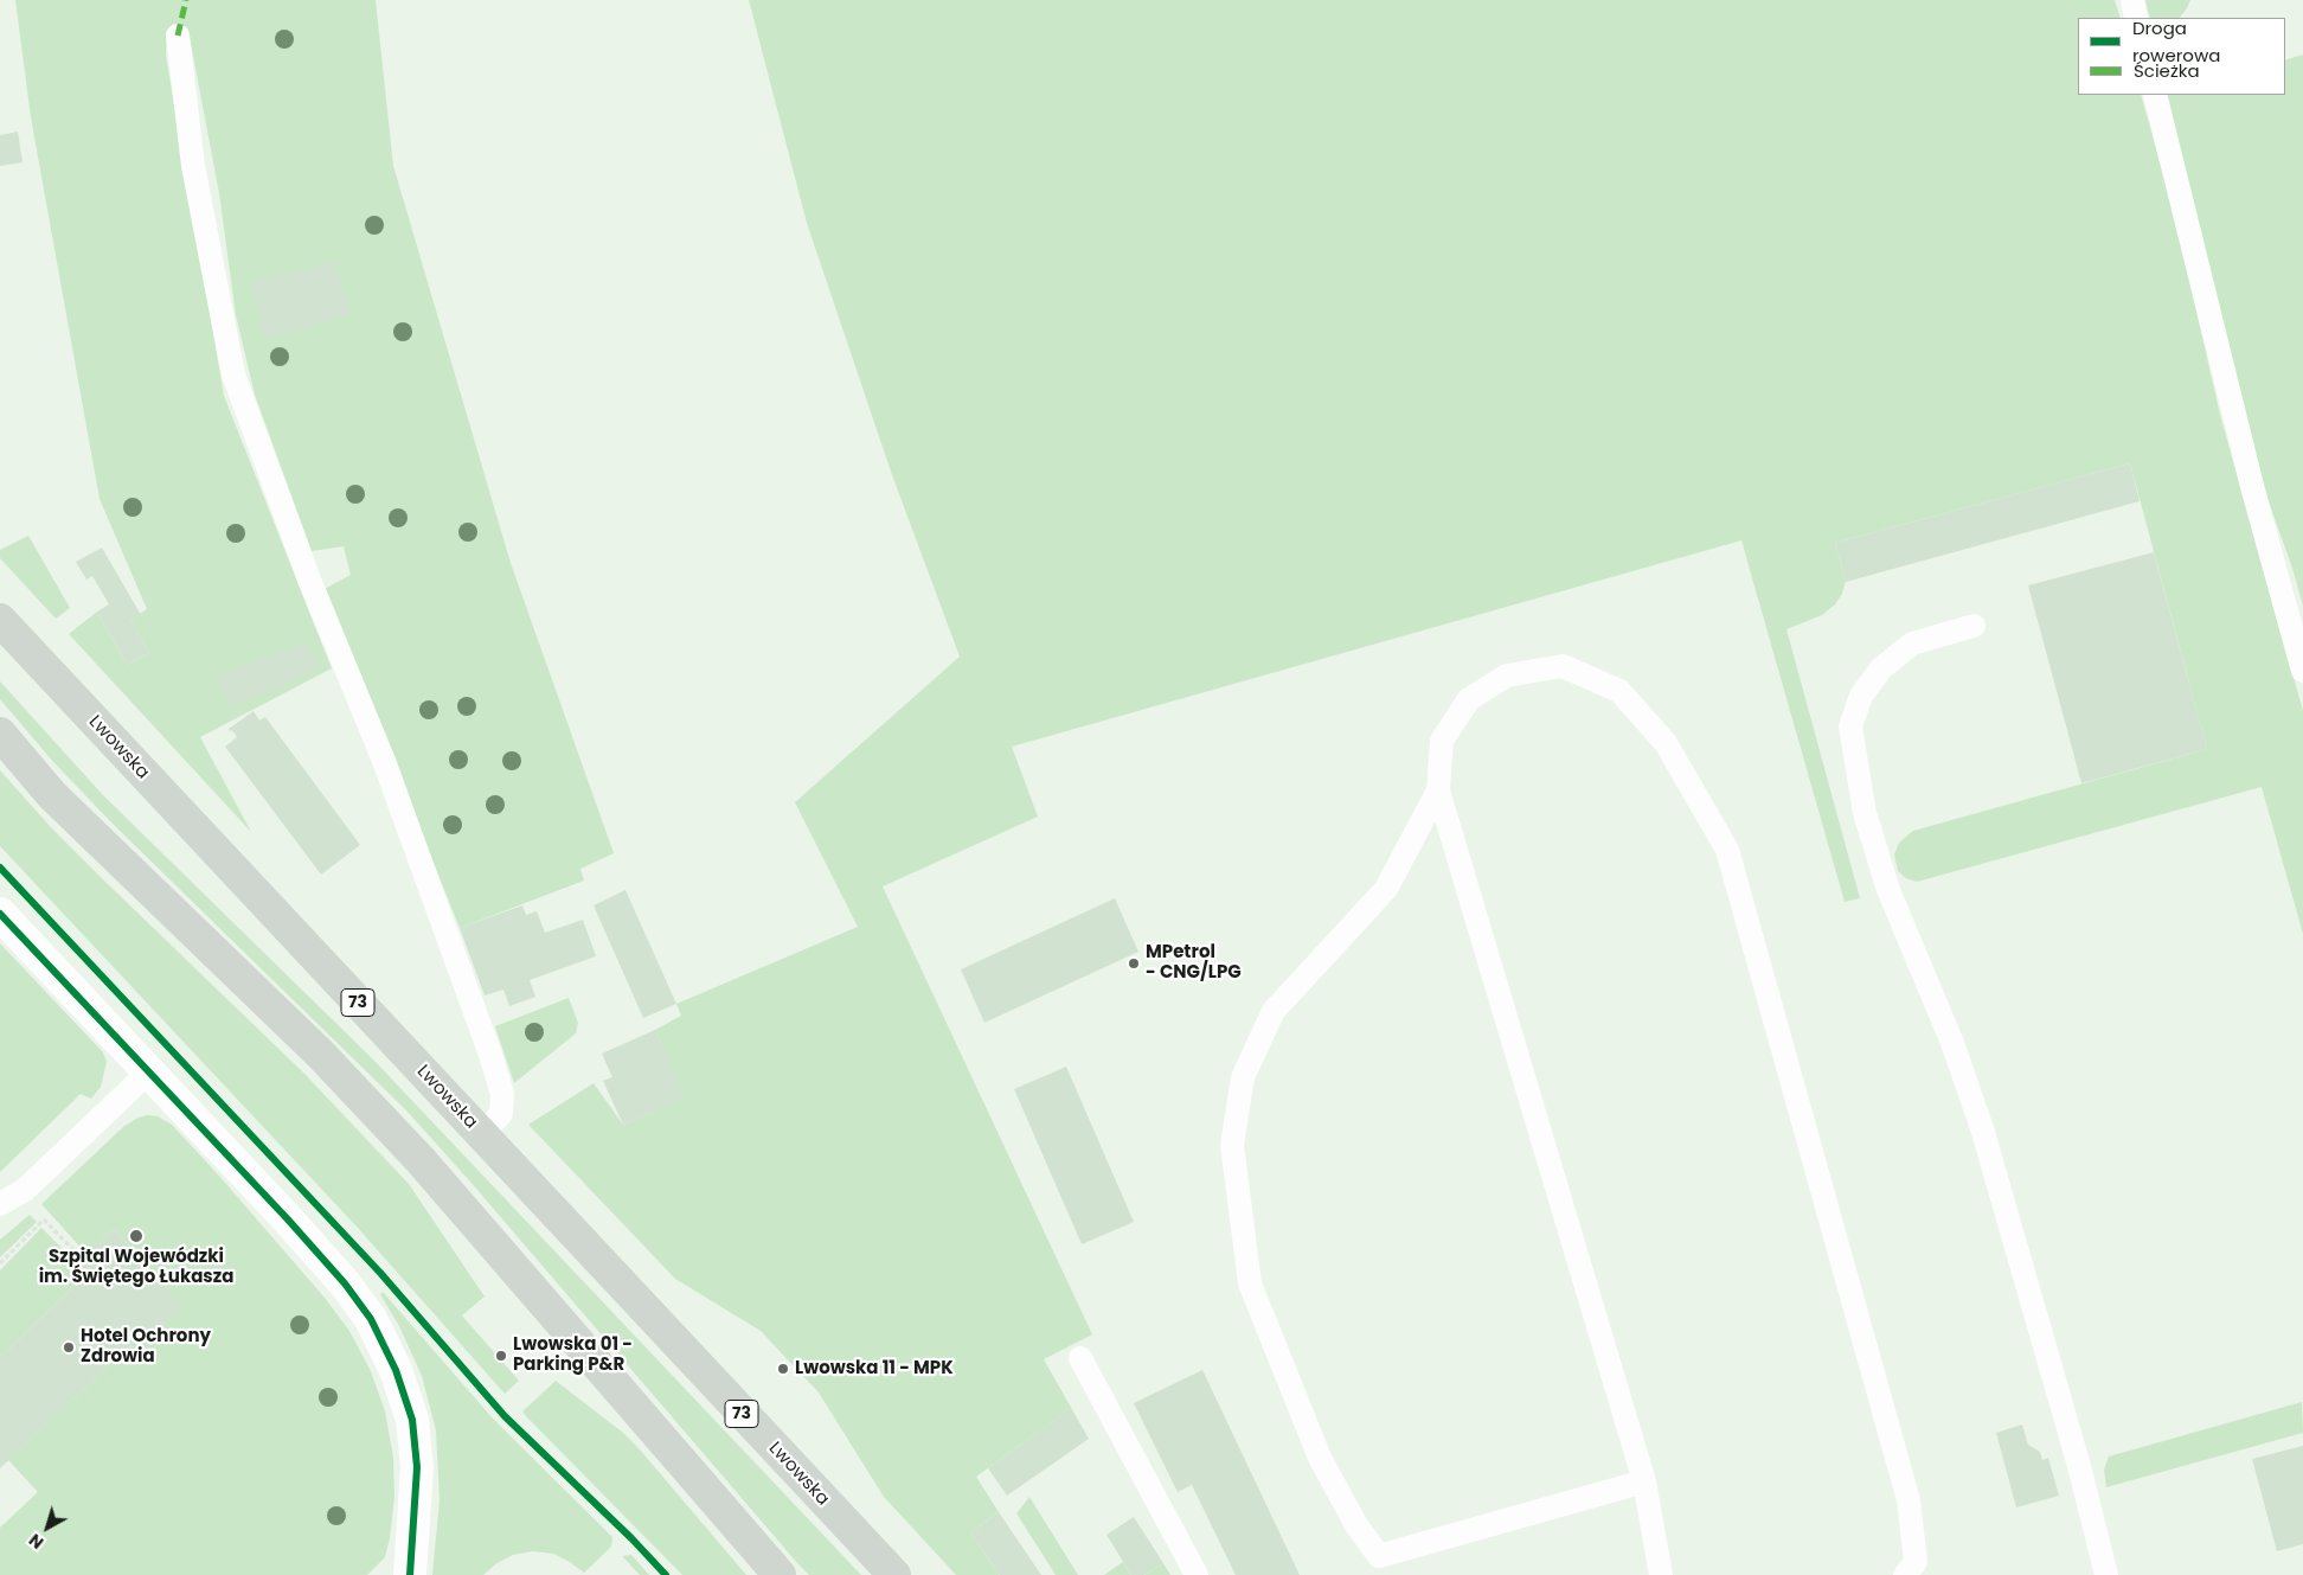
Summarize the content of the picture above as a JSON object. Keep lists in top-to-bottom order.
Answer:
{
  "streets": {
    "main road": ["Lwowska", "73"]
  },
  "places": [
    "MPetrol - CNG/LPG",
    "Szpital Wojewódzki im. Świętego Łukasza",
    "Hotel Ochrony Zdrowia",
    "Lwowska 01 - Parking P&R",
    "Lwowska 11 - MPK"
  ],
  "legend": ["Droga rowerowa", "Ścieżka"],
  "north": "bottom left"
}
